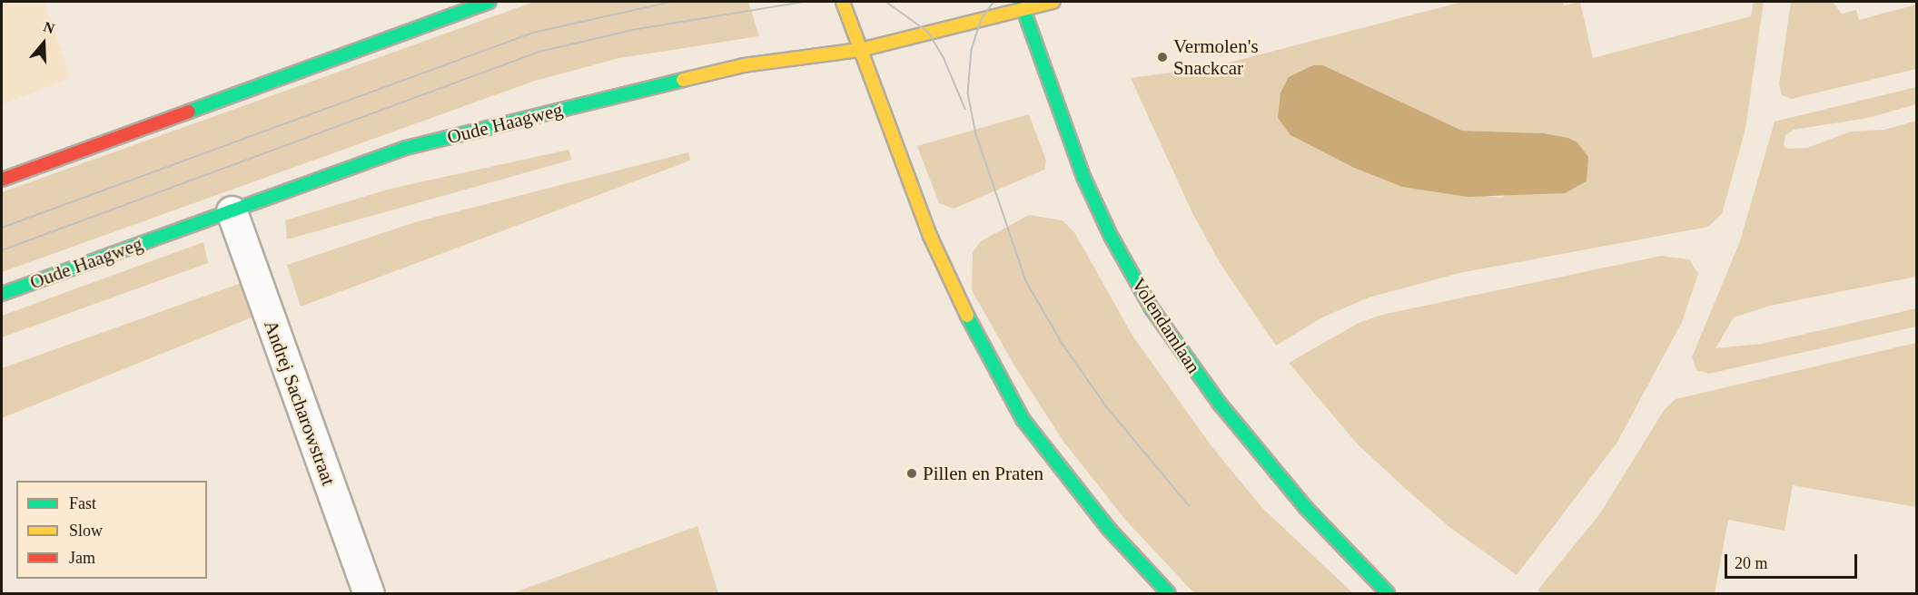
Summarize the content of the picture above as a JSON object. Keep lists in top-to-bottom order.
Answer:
{
  "streets": {
    "main road": ["Oude Haagweg", "Volendamlaan"],
    "street": ["Andrej Sacharowstraat"]
  },
  "crossings": [
    ["Oude Haagweg", "Volendamlaan"],
    ["Oude Haagweg", "Andrej Sacharowstraat"]
  ],
  "places": ["Vermolen's Snackcar", "Pillen en Praten"],
  "legend": ["Fast", "Slow", "Jam"],
  "scale_bar": "20 m",
  "north": "top"
}
